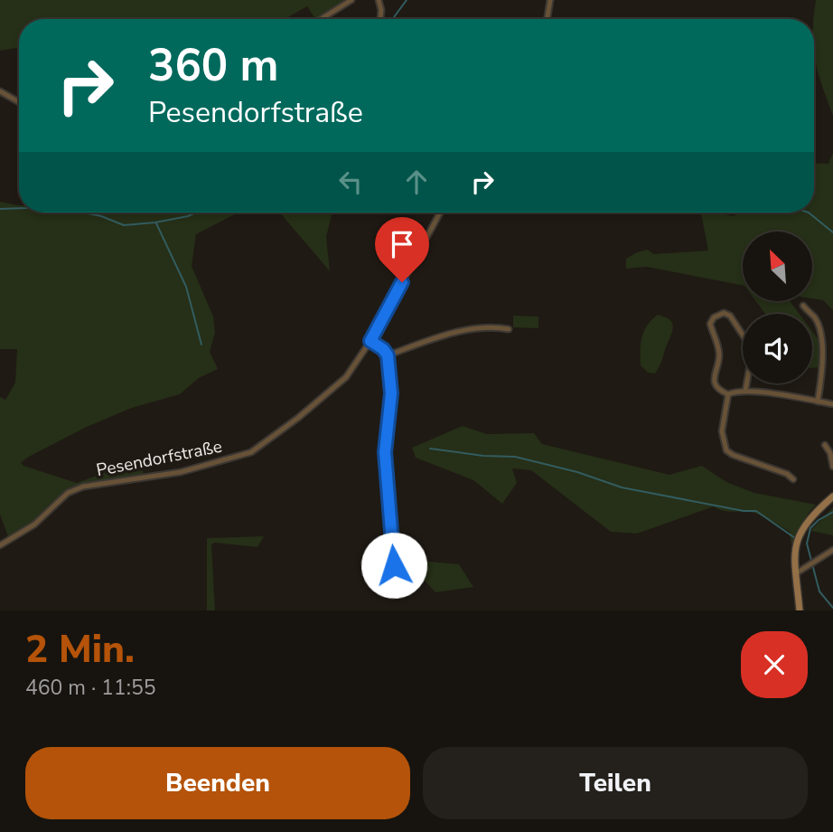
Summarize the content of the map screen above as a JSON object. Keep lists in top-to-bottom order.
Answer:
{
  "streets": {
    "street": ["Pesendorfstraße"]
  },
  "north": "top left",
  "page": {
    "turn": ["360 m", "Pesendorfstraße"],
    "heading": ["2 Min.", "460 m · 11:55"],
    "buttons": ["Beenden", "Teilen"]
  }
}
